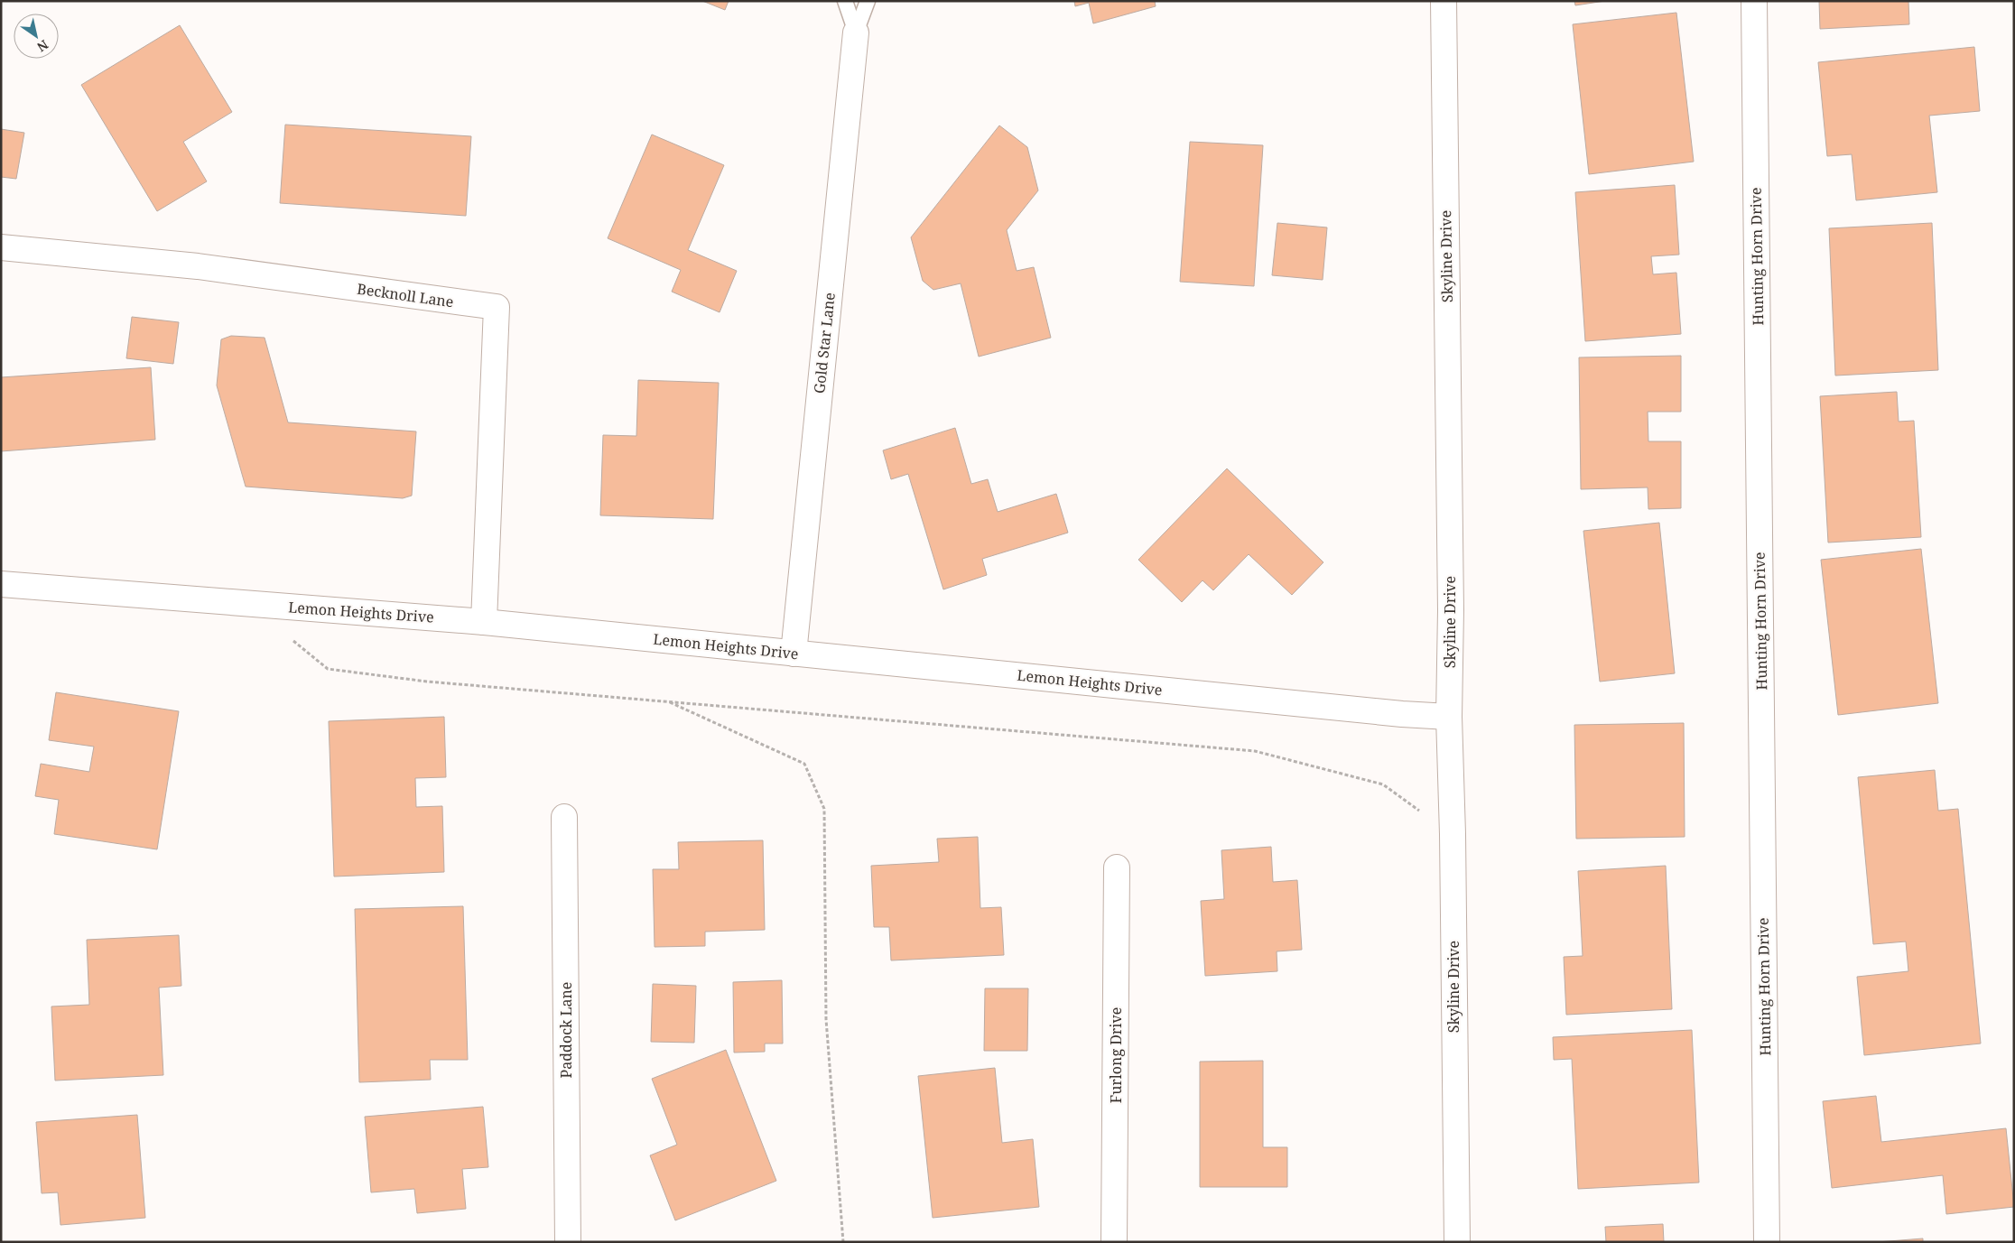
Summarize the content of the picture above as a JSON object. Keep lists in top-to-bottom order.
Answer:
{
  "streets": {
    "street": [
      "Skyline Drive",
      "Hunting Horn Drive",
      "Becknoll Lane",
      "Gold Star Lane",
      "Lemon Heights Drive",
      "Paddock Lane",
      "Furlong Drive"
    ]
  },
  "crossings": [
    ["Skyline Drive", "Lemon Heights Drive"],
    ["Becknoll Lane", "Lemon Heights Drive"],
    ["Gold Star Lane", "Lemon Heights Drive"]
  ],
  "north": "bottom right"
}
